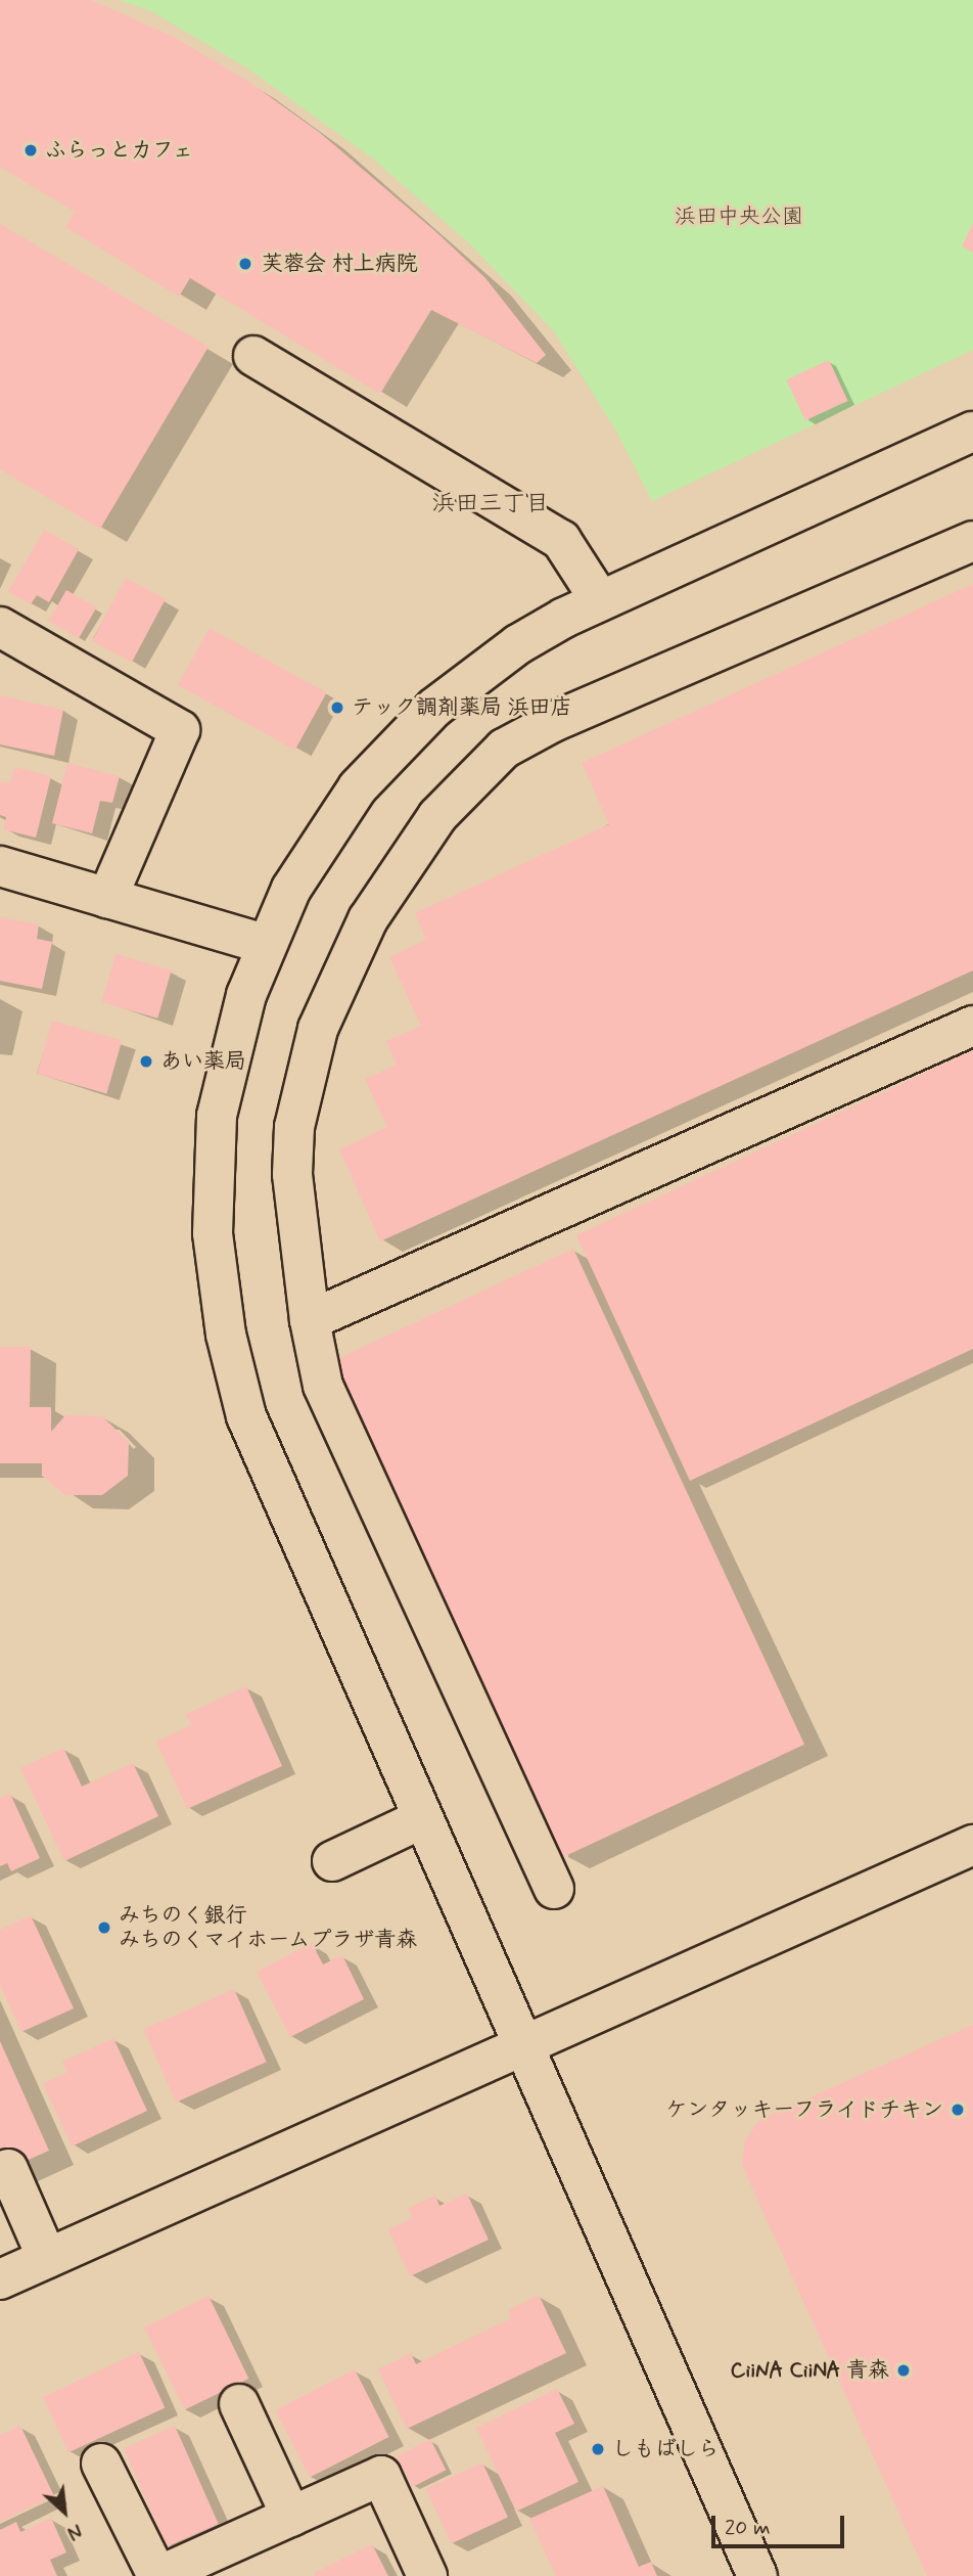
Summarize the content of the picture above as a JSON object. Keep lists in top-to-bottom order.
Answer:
{
  "districts": ["浜田三丁目"],
  "parks": ["浜田中央公園"],
  "places": [
    "ふらっとカフェ",
    "芙蓉会 村上病院",
    "テック調剤薬局 浜田店",
    "あい薬局",
    "みちのく銀行 みちのくマイホームプラザ青森",
    "ケンタッキーフライドチキン",
    "CiiNA CiiNA 青森",
    "しもばしら"
  ],
  "scale_bar": "20 m",
  "north": "bottom right"
}
